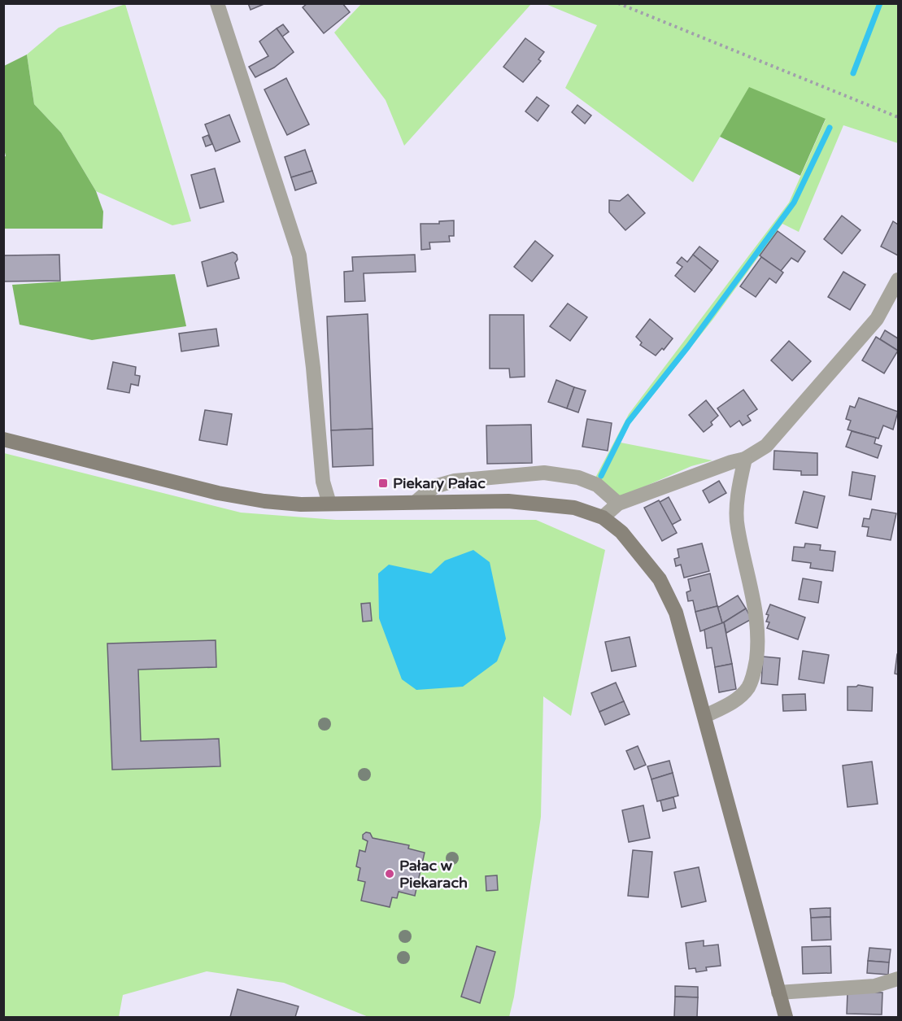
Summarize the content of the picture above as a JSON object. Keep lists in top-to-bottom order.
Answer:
{
  "places": {
    "transit": ["Piekary Pałac"],
    "other": ["Pałac w Piekarach"]
  }
}
